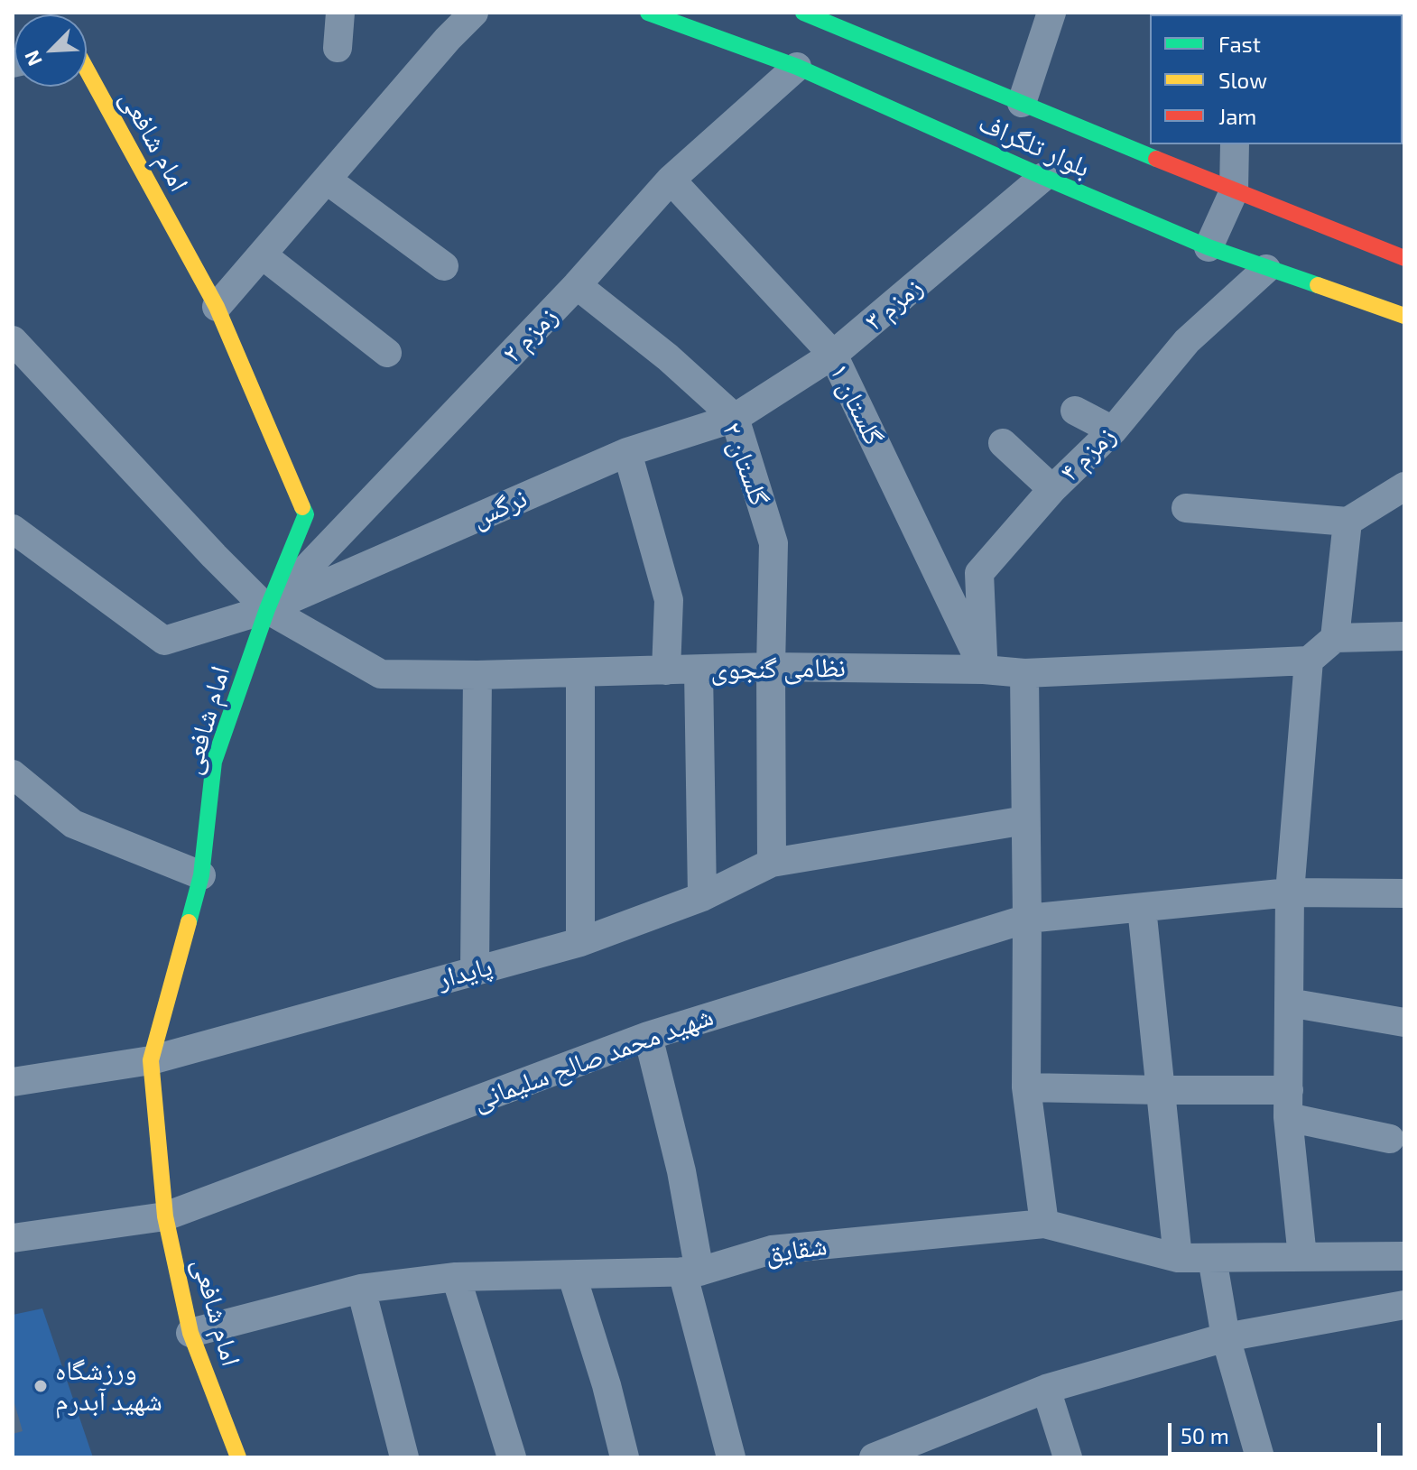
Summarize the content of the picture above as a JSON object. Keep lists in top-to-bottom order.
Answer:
{
  "streets": {
    "street": [
      "امام شافعی",
      "بلوار تلگراف",
      "زمزم ۳",
      "زمزم ۲",
      "گلستان ۱",
      "زمزم ۴",
      "گلستان ۲",
      "نرگس",
      "نظامی گنجوی",
      "پایدار",
      "شهید محمد صالح سلیمانی",
      "شقایق"
    ]
  },
  "crossings": [
    ["امام شافعی", "زمزم ۲"],
    ["امام شافعی", "نرگس"],
    ["امام شافعی", "نظامی گنجوی"],
    ["امام شافعی", "پایدار"],
    ["امام شافعی", "شهید محمد صالح سلیمانی"],
    ["امام شافعی", "شقایق"],
    ["بلوار تلگراف", "زمزم ۳"],
    ["بلوار تلگراف", "زمزم ۲"],
    ["بلوار تلگراف", "زمزم ۴"],
    ["زمزم ۳", "گلستان ۱"],
    ["زمزم ۳", "گلستان ۲"],
    ["زمزم ۳", "نرگس"],
    ["زمزم ۲", "گلستان ۱"],
    ["زمزم ۲", "گلستان ۲"],
    ["زمزم ۲", "نرگس"],
    ["زمزم ۲", "نظامی گنجوی"],
    ["گلستان ۱", "زمزم ۴"],
    ["گلستان ۱", "نظامی گنجوی"],
    ["زمزم ۴", "نظامی گنجوی"],
    ["گلستان ۲", "نرگس"],
    ["گلستان ۲", "نظامی گنجوی"],
    ["گلستان ۲", "پایدار"],
    ["نرگس", "نظامی گنجوی"]
  ],
  "places": ["ورزشگاه شهید آبدرم"],
  "legend": ["Fast", "Slow", "Jam"],
  "scale_bar": "50 m",
  "north": "bottom left"
}
